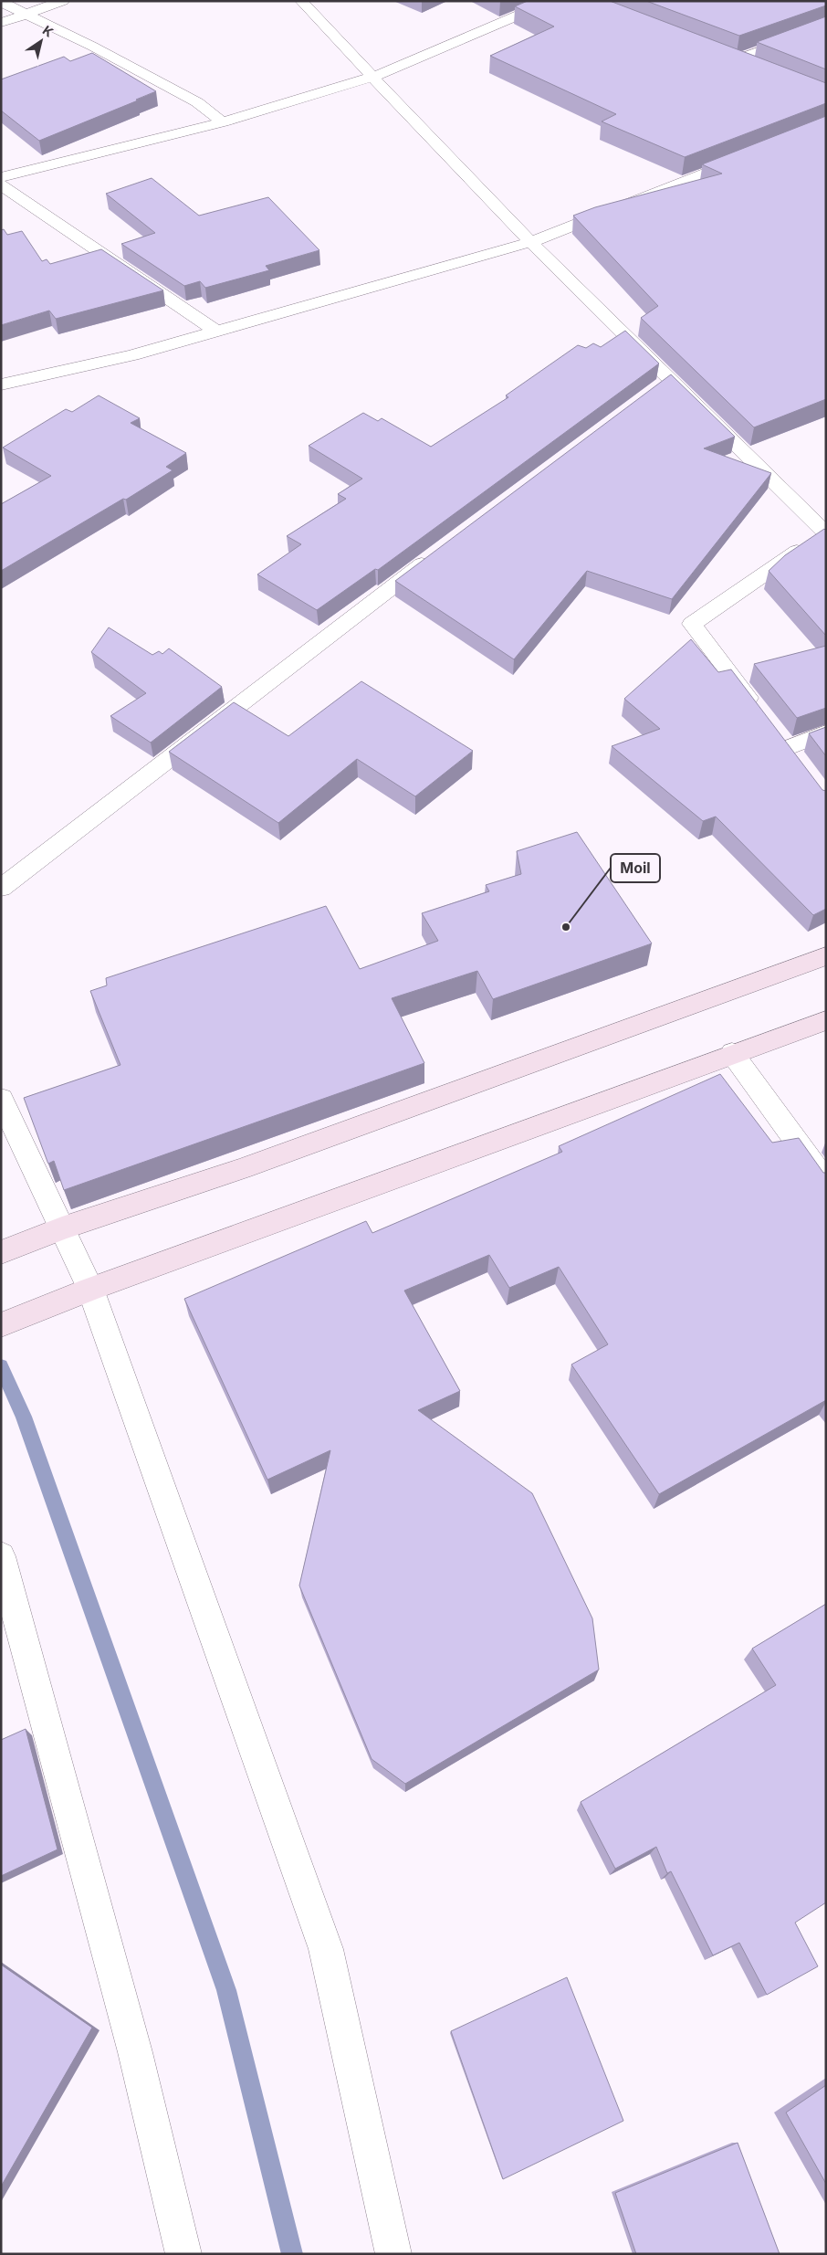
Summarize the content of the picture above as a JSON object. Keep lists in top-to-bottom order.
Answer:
{
  "places": ["Moil"],
  "north": "top right"
}
